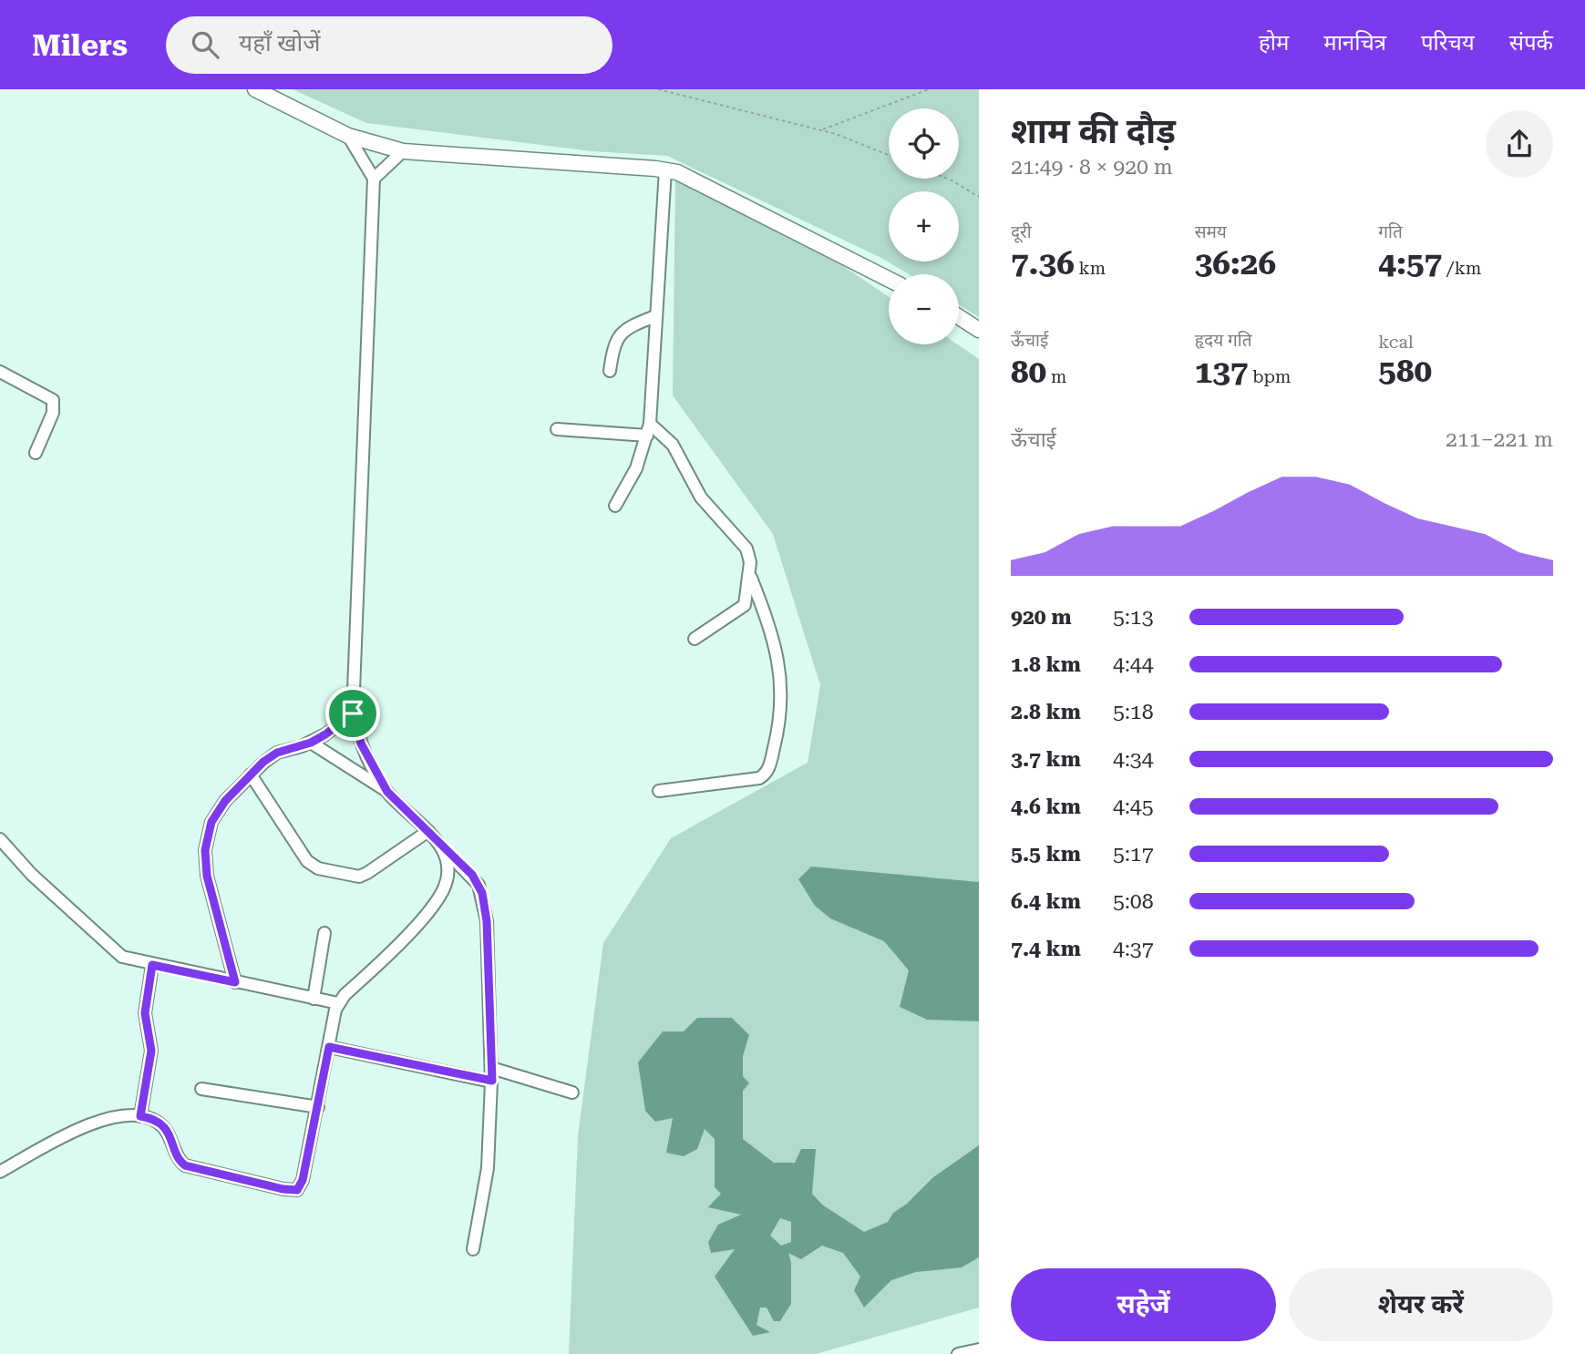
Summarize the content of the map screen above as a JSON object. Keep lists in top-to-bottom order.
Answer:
{
  "page": {
    "header": "Milers",
    "search": "यहाँ खोजें",
    "nav": [
      "होम",
      "मानचित्र",
      "परिचय",
      "संपर्क"
    ],
    "heading": ["शाम की दौड़", "21:49 · 8 × 920 m"],
    "map_buttons": ["+", "−"],
    "stats": [
      ["दूरी", "7.36 km"],
      ["समय", "36:26"],
      ["गति", "4:57 /km"],
      ["ऊँचाई", "80 m"],
      ["हृदय गति", "137 bpm"],
      ["kcal", "580"]
    ],
    "chart": ["ऊँचाई", "211–221 m"],
    "list": [
      {
        "name": "920 m",
        "note": "5:13"
      },
      {
        "name": "1.8 km",
        "note": "4:44"
      },
      {
        "name": "2.8 km",
        "note": "5:18"
      },
      {
        "name": "3.7 km",
        "note": "4:34"
      },
      {
        "name": "4.6 km",
        "note": "4:45"
      },
      {
        "name": "5.5 km",
        "note": "5:17"
      },
      {
        "name": "6.4 km",
        "note": "5:08"
      },
      {
        "name": "7.4 km",
        "note": "4:37"
      }
    ],
    "buttons": ["सहेजें", "शेयर करें"]
  }
}
